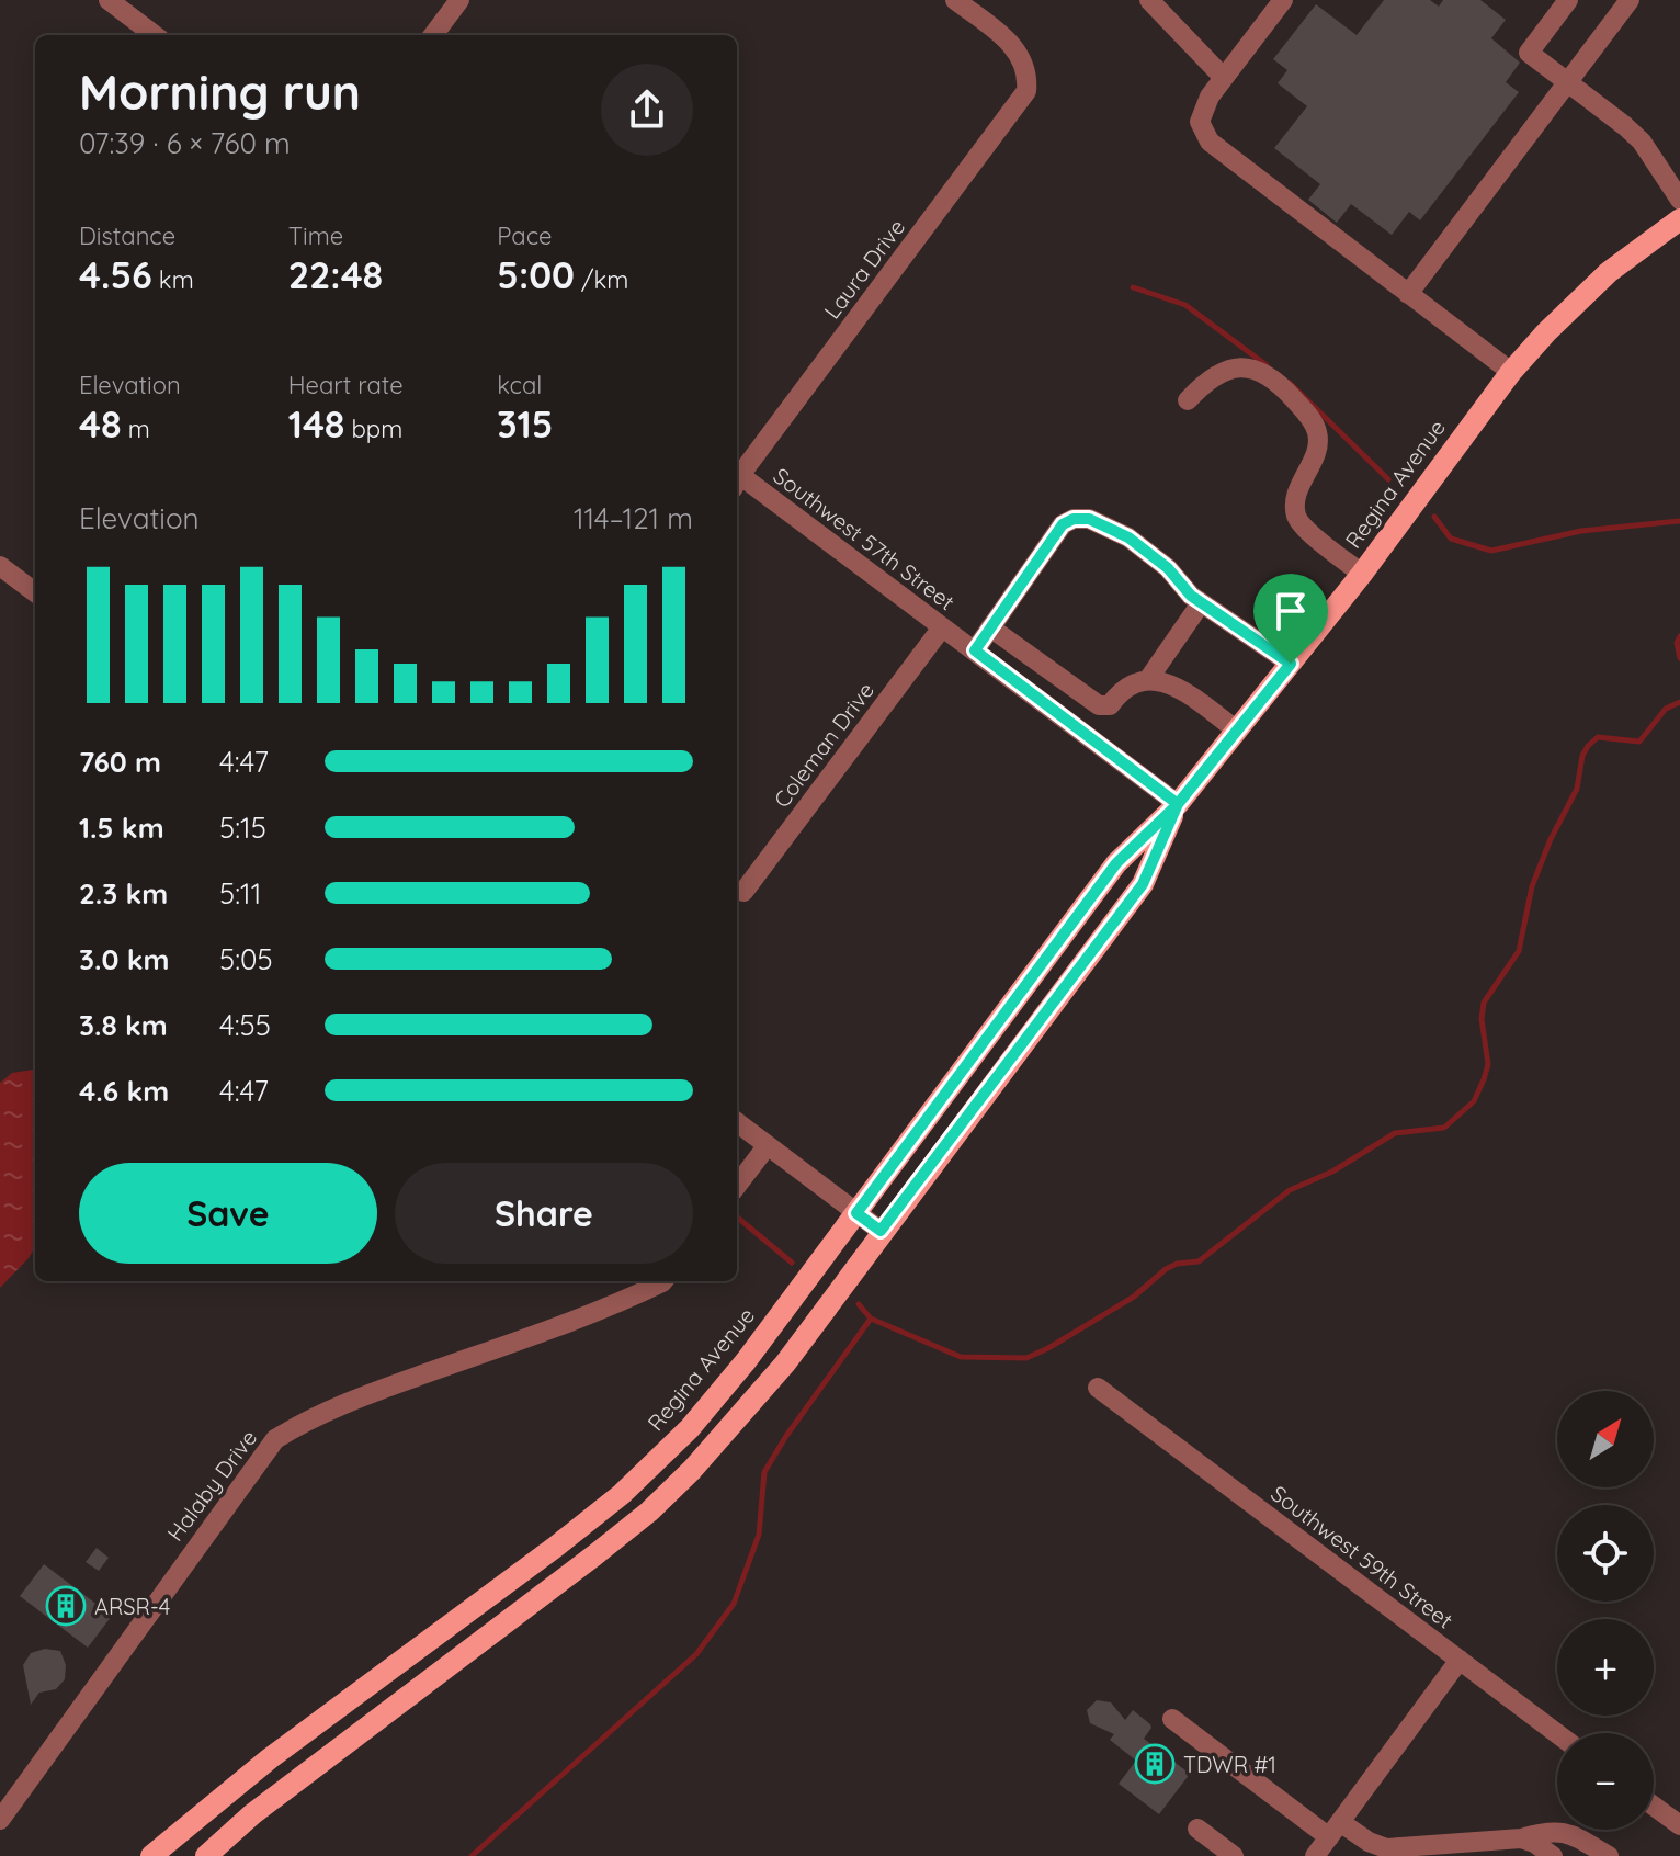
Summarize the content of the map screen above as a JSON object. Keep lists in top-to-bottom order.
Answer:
{
  "streets": {
    "main road": ["Regina Avenue"],
    "street": [
      "Laura Drive",
      "Southwest 57th Street",
      "Coleman Drive",
      "Halaby Drive",
      "Southwest 59th Street"
    ]
  },
  "crossings": [
    ["Regina Avenue", "Southwest 57th Street"],
    ["Southwest 57th Street", "Coleman Drive"]
  ],
  "places": {
    "building": ["ARSR-4", "TDWR #1"]
  },
  "north": "top right",
  "page": {
    "heading": ["Morning run", "07:39 · 6 × 760 m"],
    "stats": [
      ["Distance", "4.56 km"],
      ["Time", "22:48"],
      ["Pace", "5:00 /km"],
      ["Elevation", "48 m"],
      ["Heart rate", "148 bpm"],
      ["kcal", "315"]
    ],
    "chart": ["Elevation", "114–121 m"],
    "list": [
      {
        "name": "760 m",
        "note": "4:47"
      },
      {
        "name": "1.5 km",
        "note": "5:15"
      },
      {
        "name": "2.3 km",
        "note": "5:11"
      },
      {
        "name": "3.0 km",
        "note": "5:05"
      },
      {
        "name": "3.8 km",
        "note": "4:55"
      },
      {
        "name": "4.6 km",
        "note": "4:47"
      }
    ],
    "buttons": ["Save", "Share"],
    "map_buttons": ["+", "−"]
  }
}
